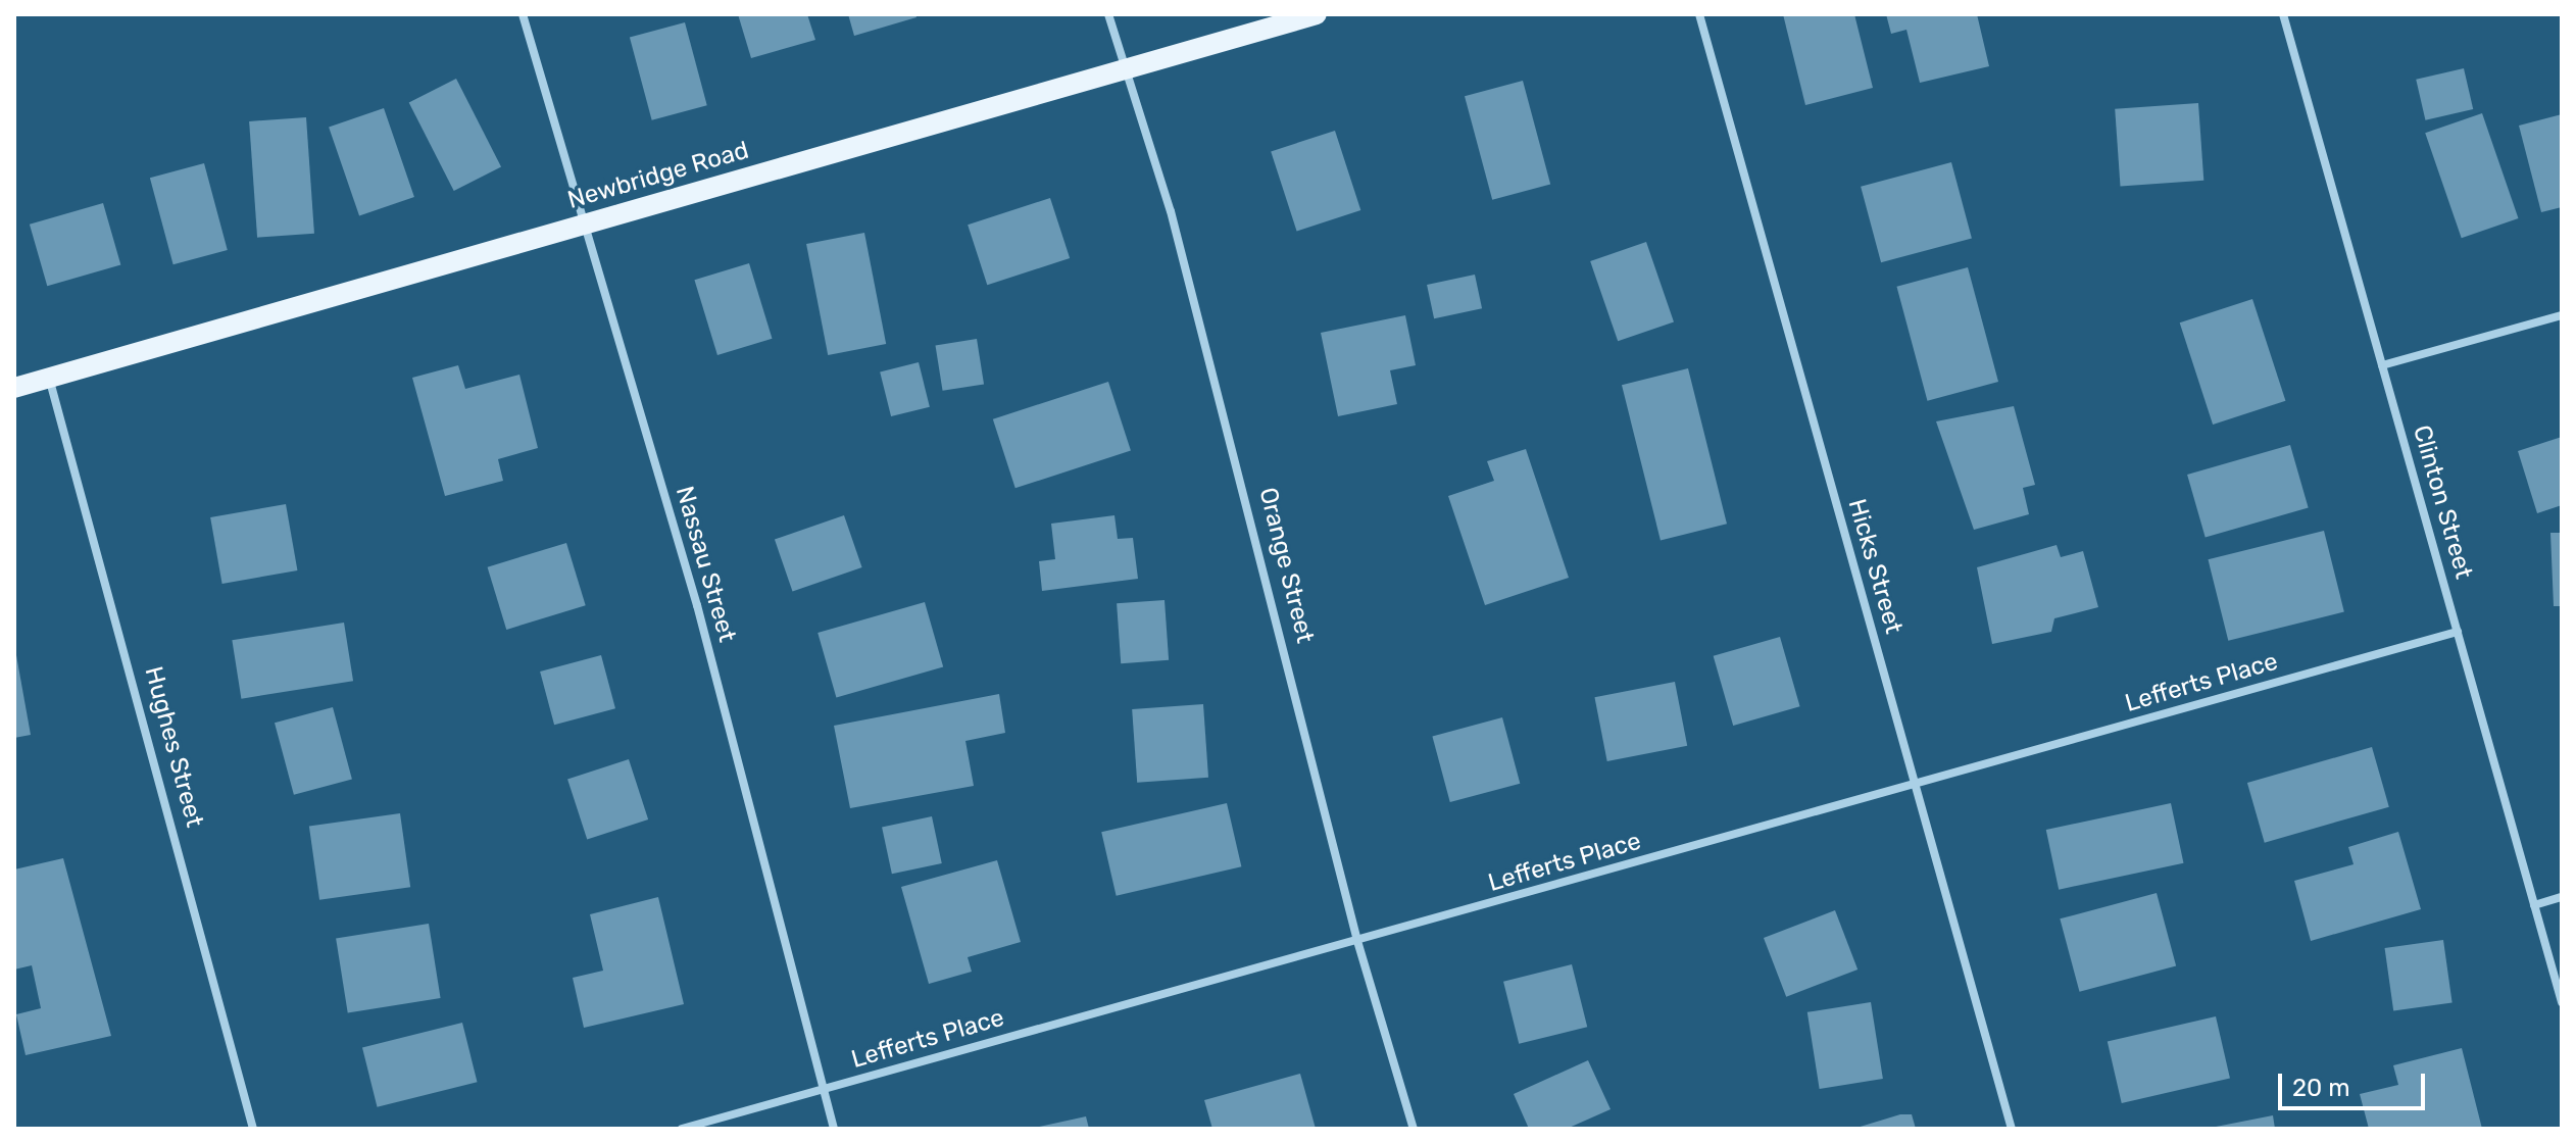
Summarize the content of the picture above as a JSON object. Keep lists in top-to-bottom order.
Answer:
{
  "streets": {
    "main road": ["Newbridge Road"],
    "street": [
      "Clinton Street",
      "Nassau Street",
      "Orange Street",
      "Hicks Street",
      "Lefferts Place",
      "Hughes Street"
    ]
  },
  "crossings": [
    ["Newbridge Road", "Nassau Street"],
    ["Newbridge Road", "Orange Street"],
    ["Newbridge Road", "Hughes Street"],
    ["Clinton Street", "Lefferts Place"],
    ["Nassau Street", "Lefferts Place"],
    ["Orange Street", "Lefferts Place"],
    ["Hicks Street", "Lefferts Place"]
  ],
  "scale_bar": "20 m"
}
